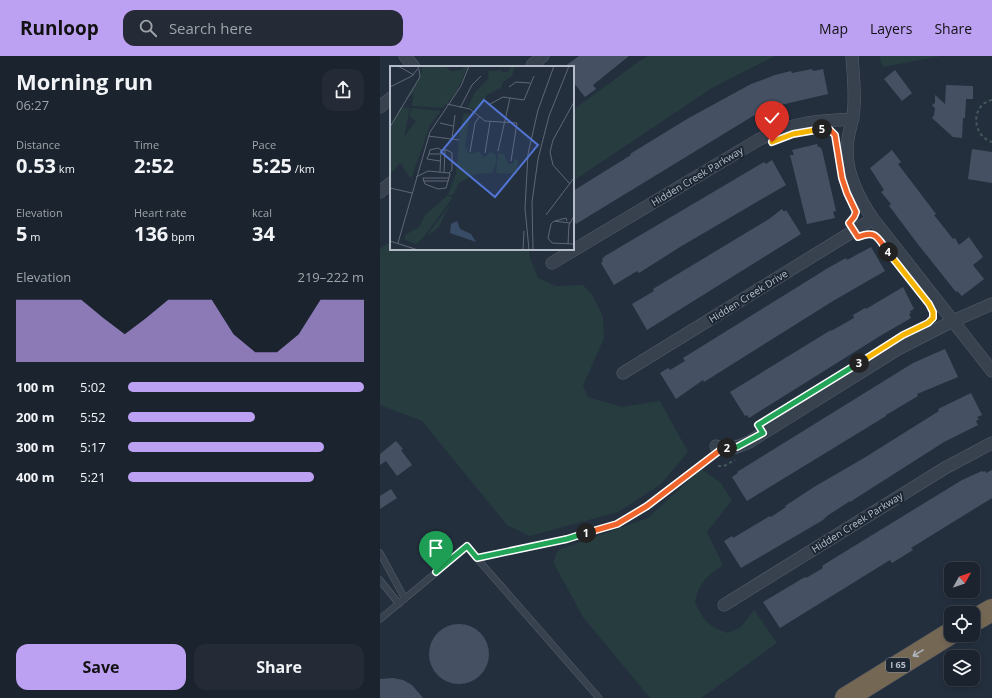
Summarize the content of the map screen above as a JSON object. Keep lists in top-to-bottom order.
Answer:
{
  "streets": {
    "highway": ["I 65"],
    "street": ["Hidden Creek Parkway", "Hidden Creek Drive"]
  },
  "north": "top right",
  "page": {
    "header": "Runloop",
    "search": "Search here",
    "nav": ["Map", "Layers", "Share"],
    "heading": ["Morning run", "06:27"],
    "pins": [
      "5",
      "4",
      "3",
      "2",
      "1"
    ],
    "stats": [
      ["Distance", "0.53 km"],
      ["Time", "2:52"],
      ["Pace", "5:25 /km"],
      ["Elevation", "5 m"],
      ["Heart rate", "136 bpm"],
      ["kcal", "34"]
    ],
    "chart": ["Elevation", "219–222 m"],
    "list": [
      {
        "name": "100 m",
        "note": "5:02"
      },
      {
        "name": "200 m",
        "note": "5:52"
      },
      {
        "name": "300 m",
        "note": "5:17"
      },
      {
        "name": "400 m",
        "note": "5:21"
      }
    ],
    "buttons": ["Save", "Share"]
  }
}
